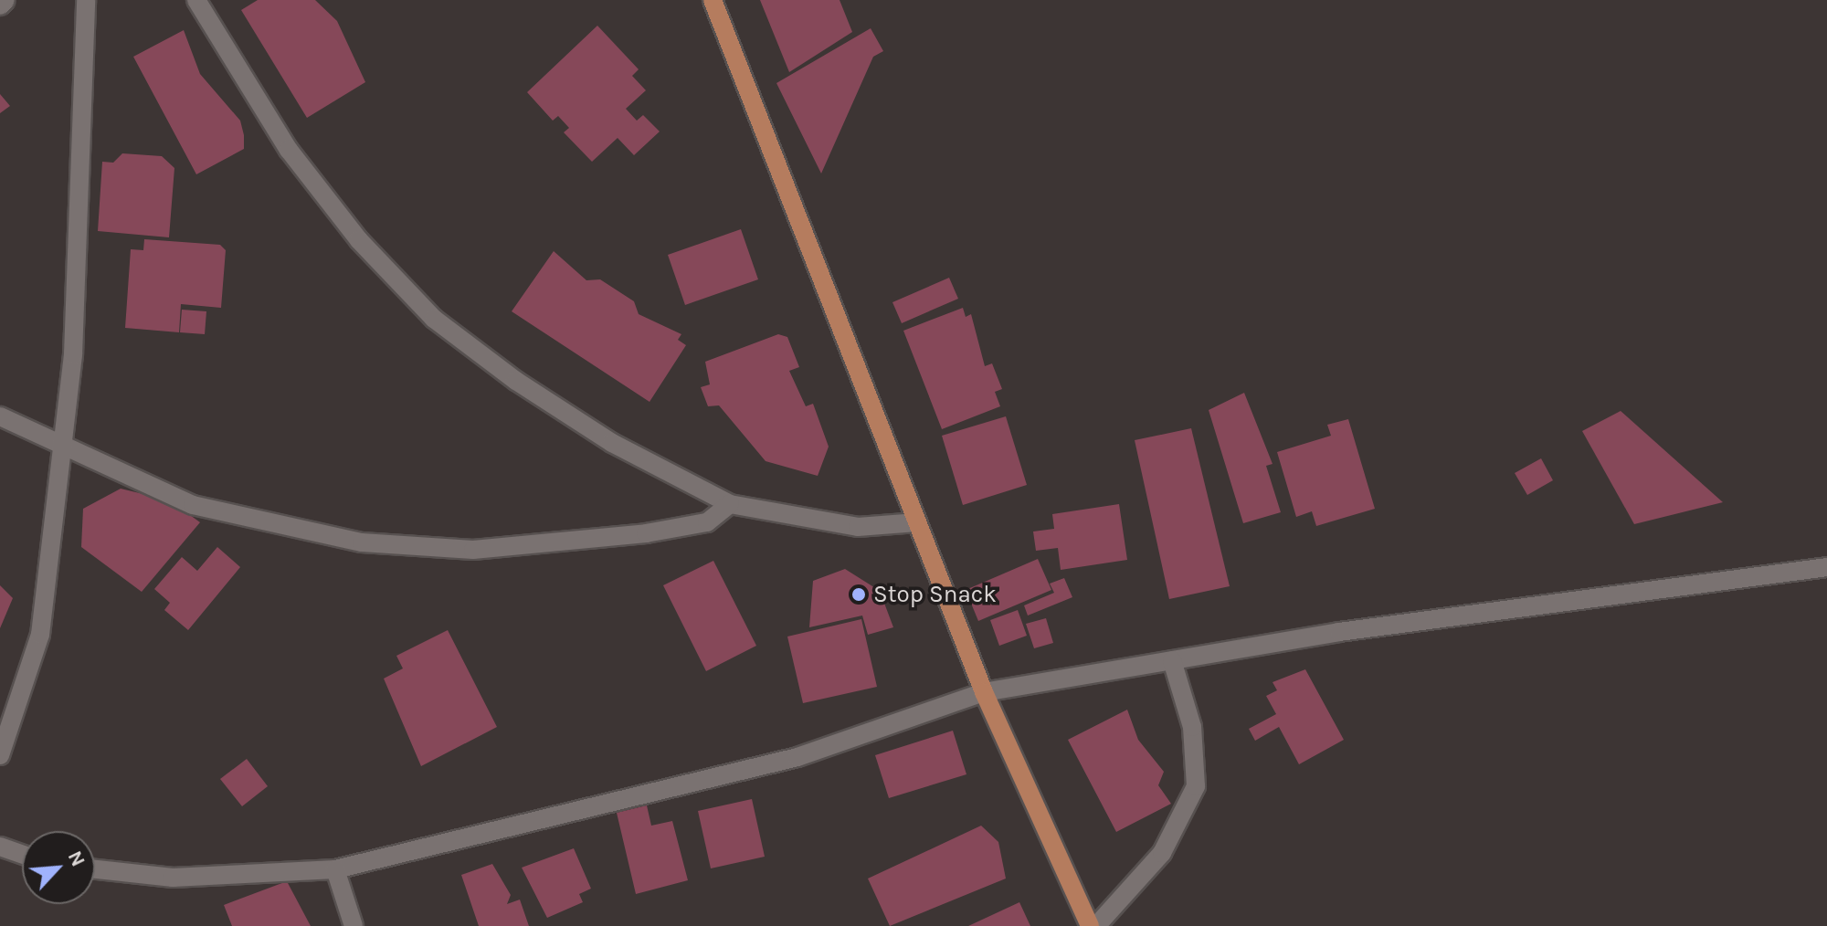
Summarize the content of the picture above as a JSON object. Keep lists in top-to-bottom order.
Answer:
{
  "places": ["Stop Snack"],
  "north": "top right"
}
